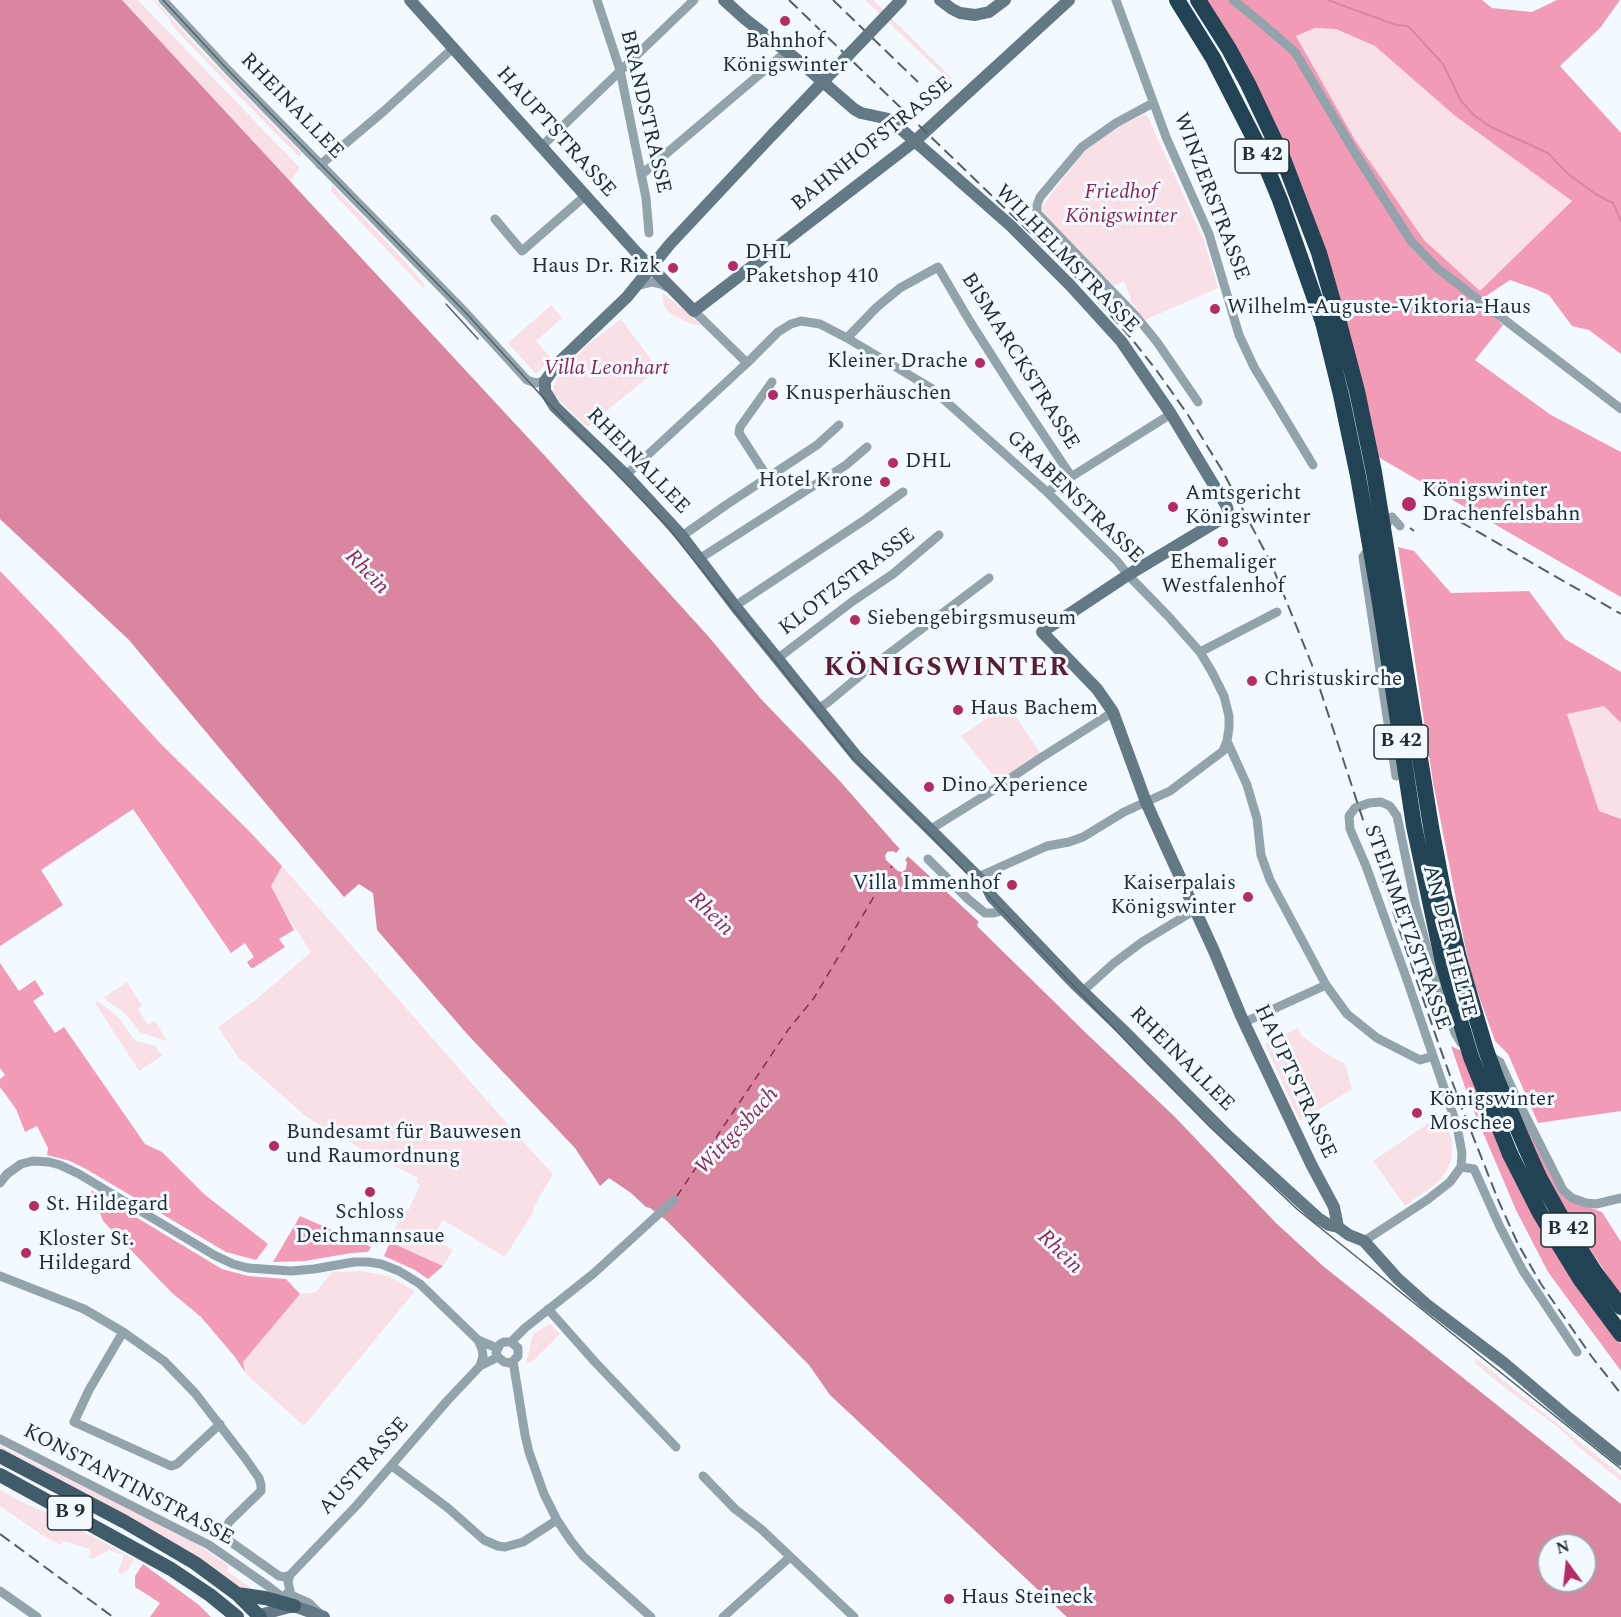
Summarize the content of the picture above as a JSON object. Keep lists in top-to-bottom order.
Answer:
{
  "streets": {
    "highway": ["B 42"],
    "main road": ["B 9"],
    "street": [
      "RHEINALLEE",
      "BRANDSTRASSE",
      "HAUPTSTRASSE",
      "BAHNHOFSTRASSE",
      "WINZERSTRASSE",
      "WILHELMSTRASSE",
      "BISMARCKSTRASSE",
      "GRABENSTRASSE",
      "KLOTZSTRASSE",
      "STEINMETZSTRASSE",
      "AN DER HELTE",
      "AUSTRASSE",
      "KONSTANTINSTRASSE"
    ]
  },
  "crossings": [
    ["RHEINALLEE", "HAUPTSTRASSE"],
    ["RHEINALLEE", "GRABENSTRASSE"],
    ["RHEINALLEE", "KLOTZSTRASSE"],
    ["HAUPTSTRASSE", "BAHNHOFSTRASSE"],
    ["HAUPTSTRASSE", "WILHELMSTRASSE"],
    ["HAUPTSTRASSE", "GRABENSTRASSE"],
    ["BAHNHOFSTRASSE", "WILHELMSTRASSE"],
    ["WILHELMSTRASSE", "GRABENSTRASSE"],
    ["BISMARCKSTRASSE", "GRABENSTRASSE"],
    ["STEINMETZSTRASSE", "AN DER HELTE"]
  ],
  "districts": ["KÖNIGSWINTER"],
  "water": ["Rhein", "Wittgesbach"],
  "parks": ["Friedhof Königswinter", "Villa Leonhart"],
  "places": [
    "Bahnhof Königswinter",
    "DHL Paketshop 410",
    "Haus Dr. Rizk",
    "Wilhelm-Auguste-Viktoria-Haus",
    "Kleiner Drache",
    "Knusperhäuschen",
    "DHL",
    "Hotel Krone",
    "Königswinter Drachenfelsbahn",
    "Amtsgericht Königswinter",
    "Ehemaliger Westfalenhof",
    "Siebengebirgsmuseum",
    "Christuskirche",
    "Haus Bachem",
    "Dino Xperience",
    "Villa Immenhof",
    "Kaiserpalais Königswinter",
    "Königswinter Moschee",
    "Bundesamt für Bauwesen und Raumordnung",
    "Schloss Deichmannsaue",
    "St. Hildegard",
    "Kloster St. Hildegard",
    "Haus Steineck"
  ],
  "north": "top"
}
